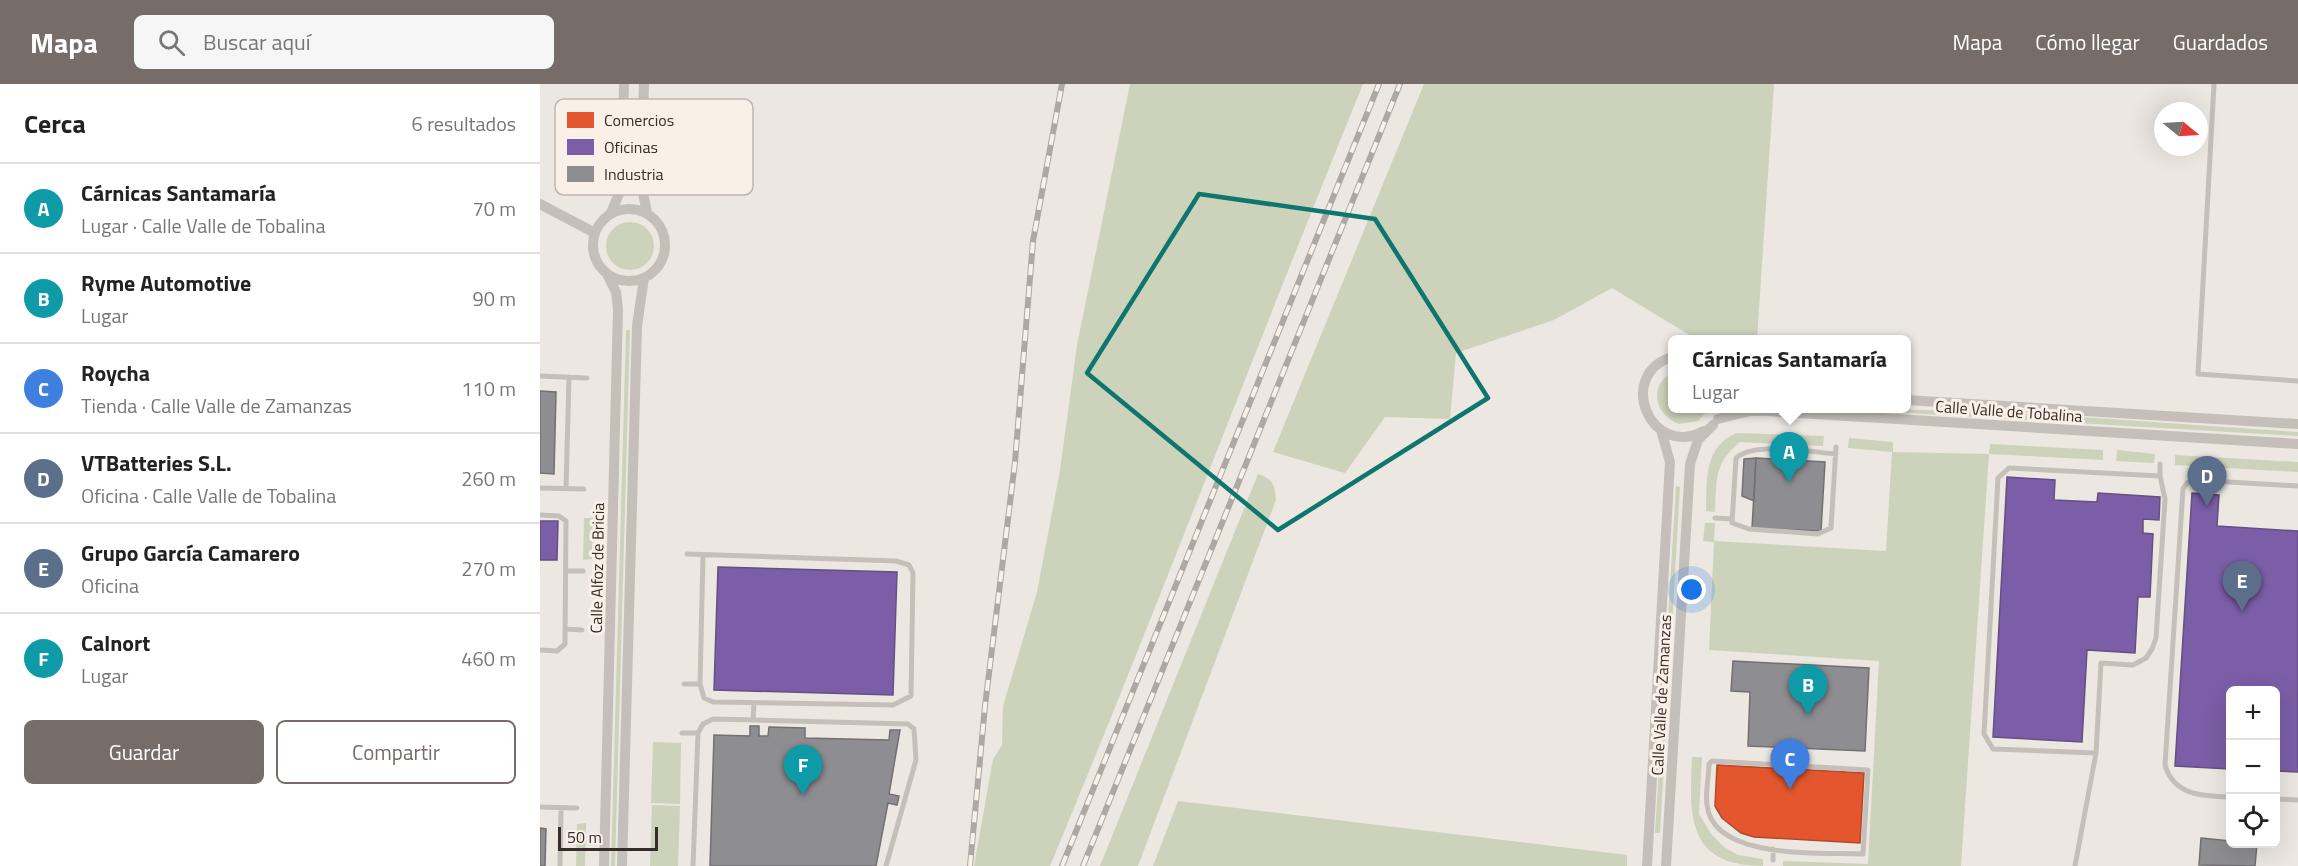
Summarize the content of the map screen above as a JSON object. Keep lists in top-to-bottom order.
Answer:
{
  "streets": {
    "street": ["Calle Valle de Tobalina", "Calle Alfoz de Bricia", "Calle Valle de Zamanzas"]
  },
  "crossings": [
    ["Calle Valle de Tobalina", "Calle Valle de Zamanzas"]
  ],
  "legend": ["Comercios", "Oficinas", "Industria"],
  "scale_bar": "50 m",
  "north": "right",
  "page": {
    "header": "Mapa",
    "search": "Buscar aquí",
    "nav": ["Mapa", "Cómo llegar", "Guardados"],
    "heading": ["Cerca", "6 resultados"],
    "list": [
      {
        "mark": "A",
        "name": "Cárnicas Santamaría",
        "note": "Lugar · Calle Valle de Tobalina",
        "value": "70 m"
      },
      {
        "mark": "B",
        "name": "Ryme Automotive",
        "note": "Lugar",
        "value": "90 m"
      },
      {
        "mark": "C",
        "name": "Roycha",
        "note": "Tienda · Calle Valle de Zamanzas",
        "value": "110 m"
      },
      {
        "mark": "D",
        "name": "VTBatteries S.L.",
        "note": "Oficina · Calle Valle de Tobalina",
        "value": "260 m"
      },
      {
        "mark": "E",
        "name": "Grupo García Camarero",
        "note": "Oficina",
        "value": "270 m"
      },
      {
        "mark": "F",
        "name": "Calnort",
        "note": "Lugar",
        "value": "460 m"
      }
    ],
    "popup": ["Cárnicas Santamaría", "Lugar"],
    "pins": [
      "A",
      "D",
      "E",
      "B",
      "C",
      "F"
    ],
    "map_buttons": ["+", "−"],
    "buttons": ["Guardar", "Compartir"],
    "scale": "50 m"
  }
}
